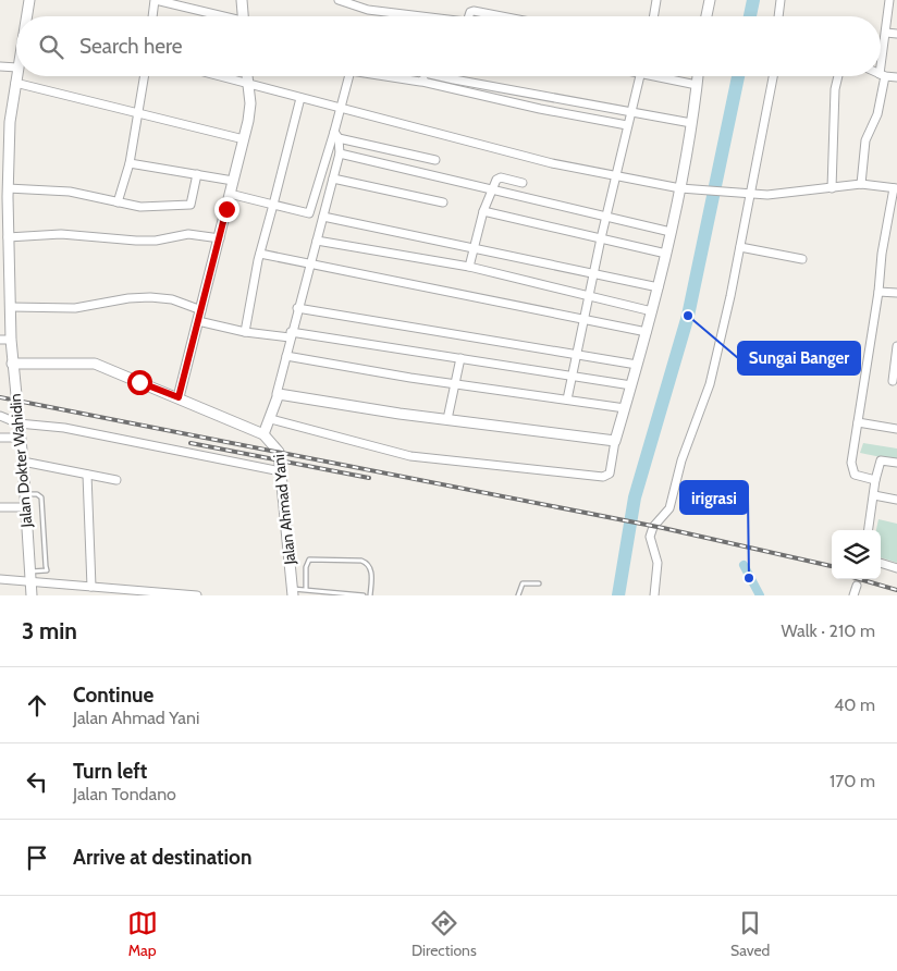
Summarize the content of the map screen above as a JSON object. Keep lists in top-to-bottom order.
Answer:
{
  "streets": {
    "street": ["Jalan Dokter Wahidin", "Jalan Ahmad Yani"]
  },
  "crossings": [
    ["Jalan Dokter Wahidin", "Jalan Ahmad Yani"]
  ],
  "places": ["Sungai Banger", "irigrasi"],
  "page": {
    "search": "Search here",
    "heading": ["3 min", "Walk · 210 m"],
    "list": [
      ["Continue", "Jalan Ahmad Yani", "40 m"],
      ["Turn left", "Jalan Tondano", "170 m"],
      "Arrive at destination"
    ],
    "nav": ["Map", "Directions", "Saved"]
  }
}
